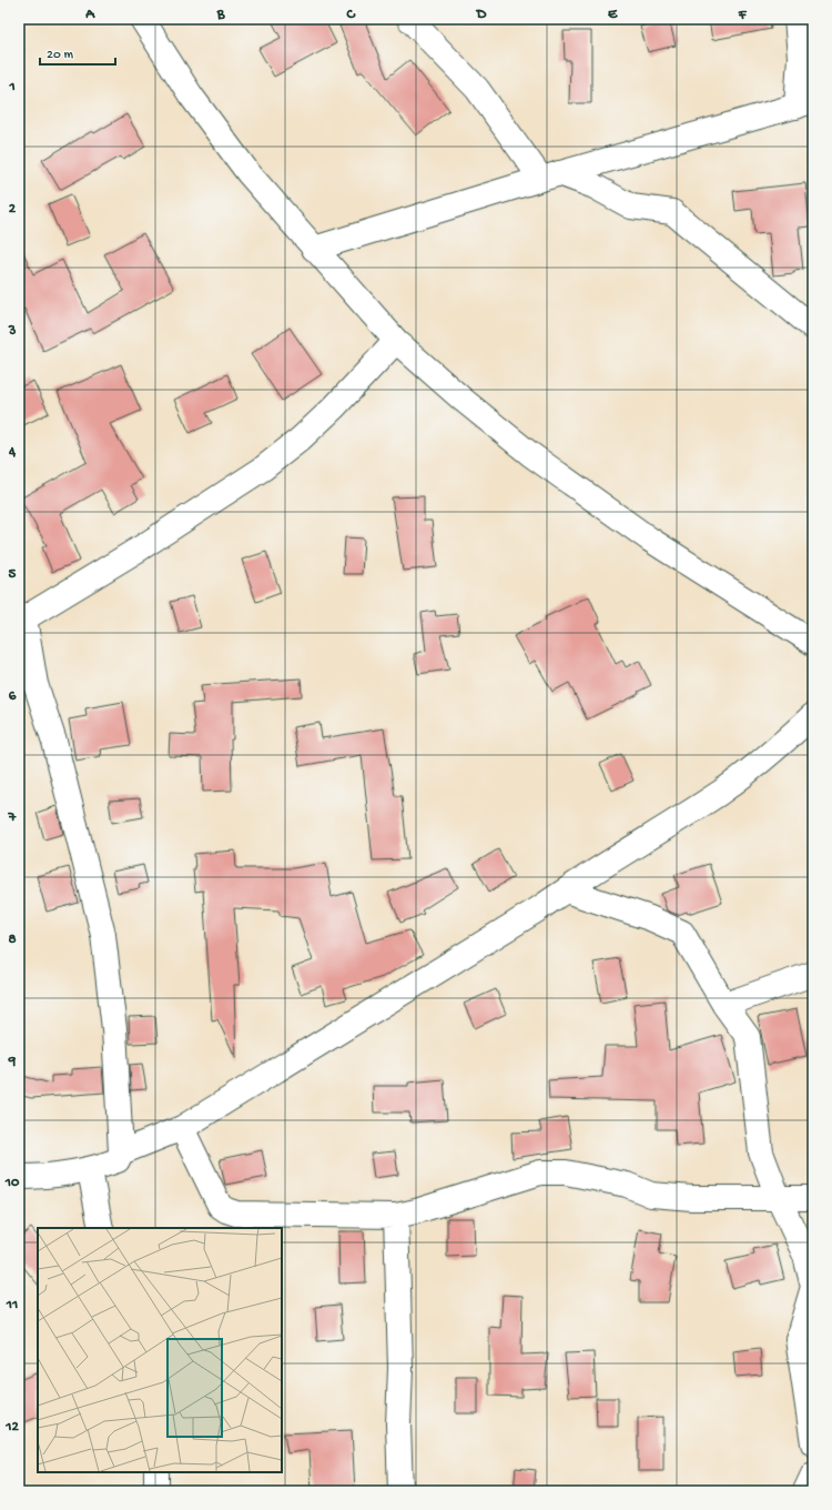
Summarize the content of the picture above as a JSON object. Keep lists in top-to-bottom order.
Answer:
{
  "scale_bar": "20 m",
  "grid": {
    "columns": [
      "A",
      "B",
      "C",
      "D",
      "E",
      "F"
    ],
    "rows": [
      "1",
      "2",
      "3",
      "4",
      "5",
      "6",
      "7",
      "8",
      "9",
      "10",
      "11",
      "12"
    ]
  }
}
